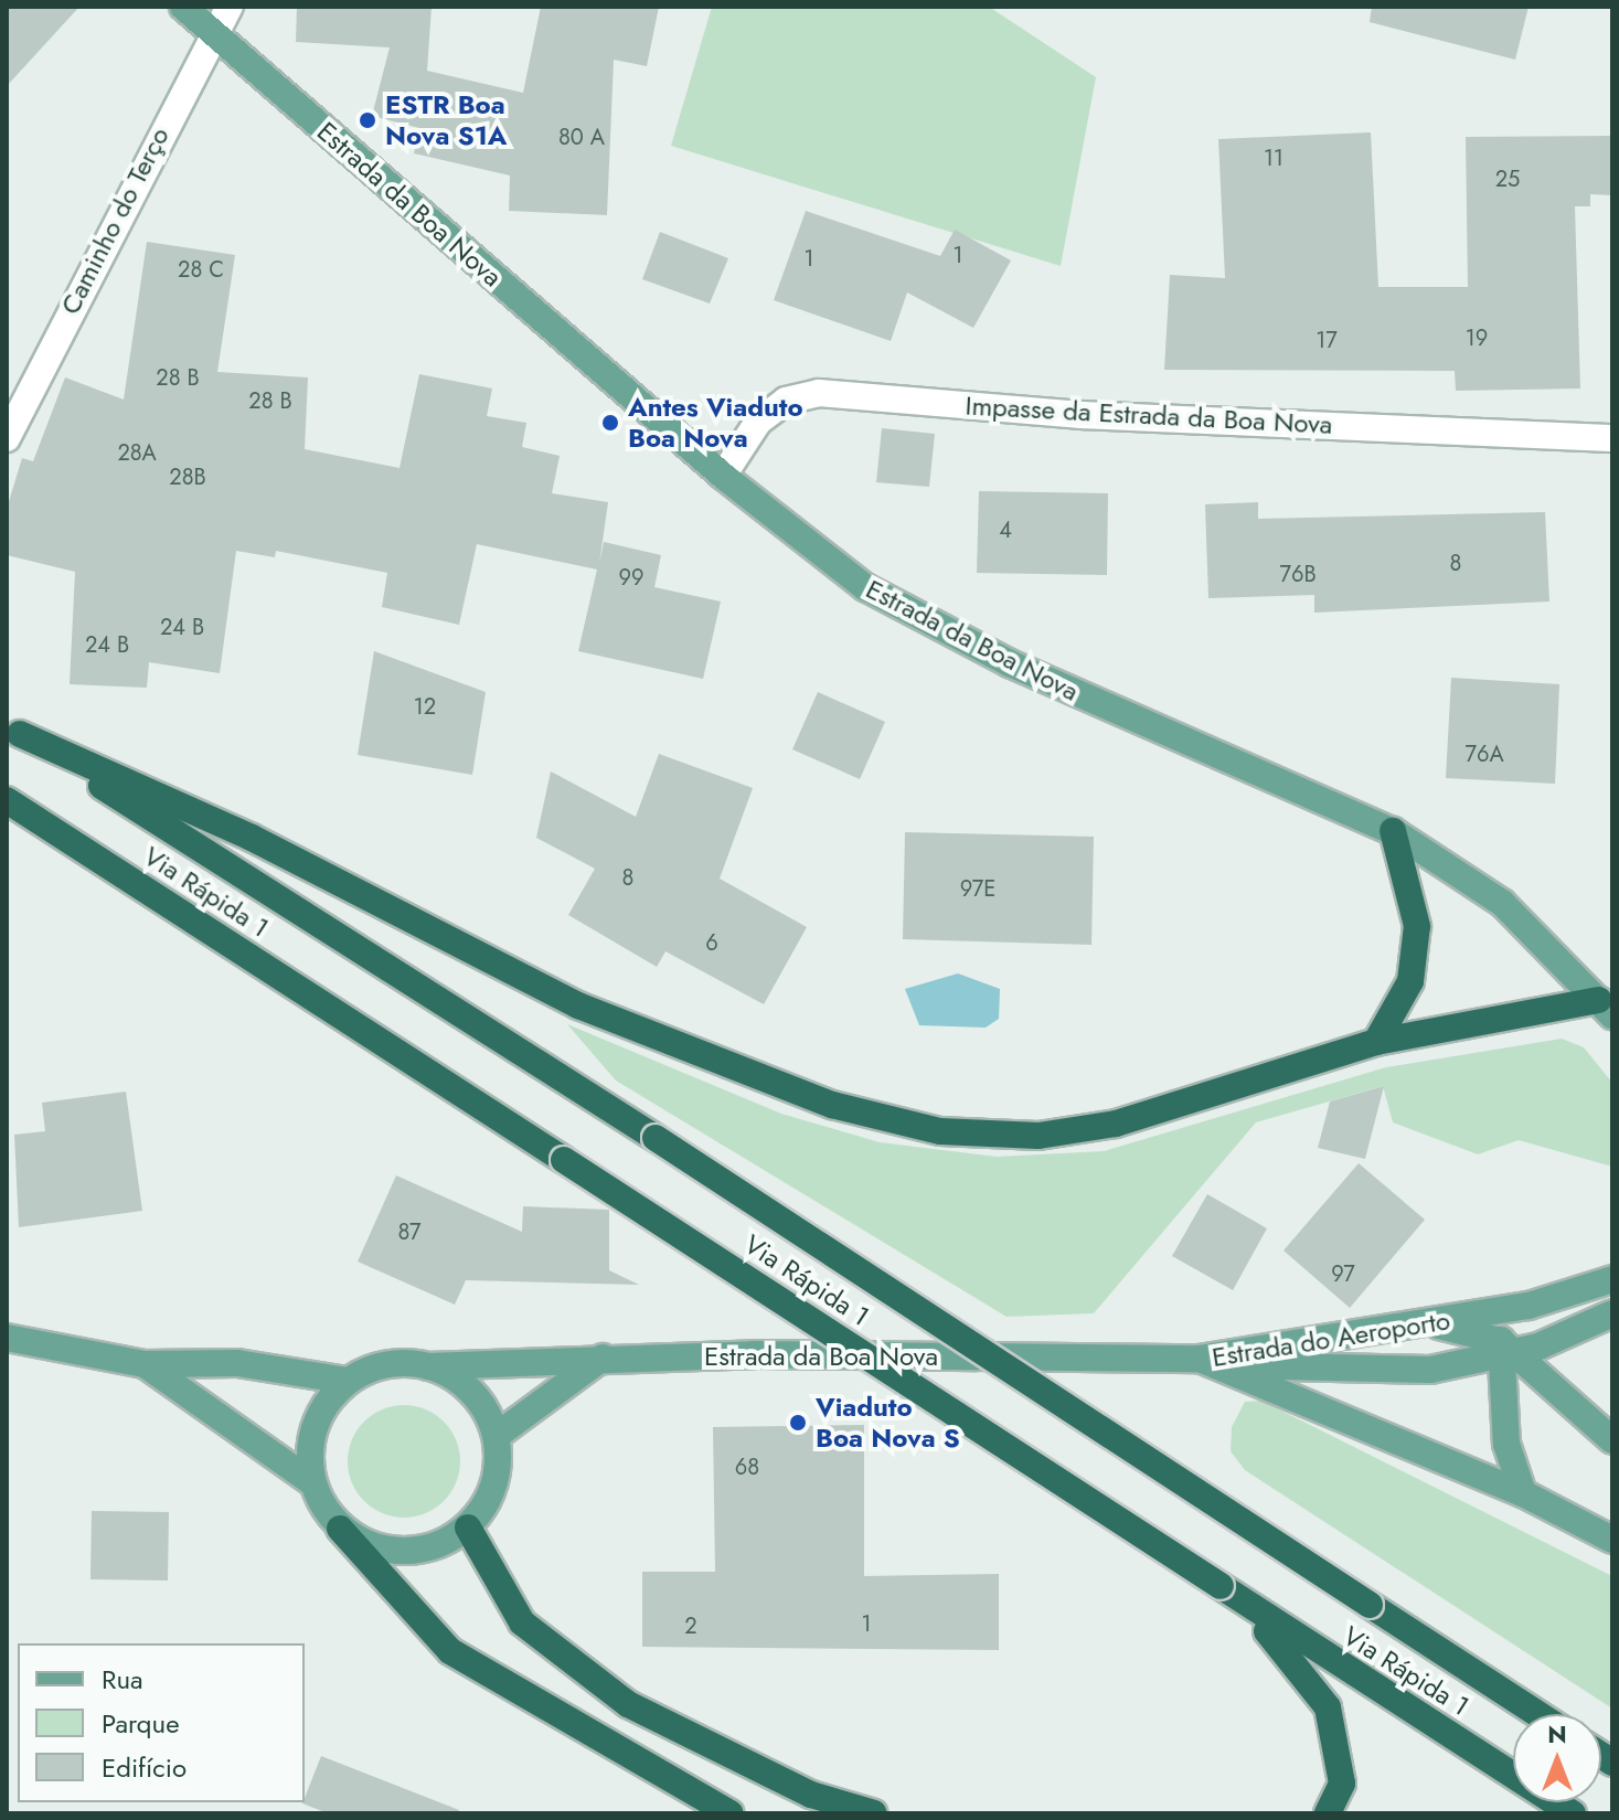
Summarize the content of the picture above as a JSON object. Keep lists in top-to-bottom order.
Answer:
{
  "streets": {
    "highway": ["Via Rápida 1"],
    "main road": ["Estrada da Boa Nova", "Estrada do Aeroporto"],
    "street": ["Caminho do Terço", "Impasse da Estrada da Boa Nova"]
  },
  "crossings": [
    ["Estrada da Boa Nova", "Caminho do Terço"],
    ["Estrada da Boa Nova", "Impasse da Estrada da Boa Nova"],
    ["Estrada da Boa Nova", "Estrada do Aeroporto"]
  ],
  "places": ["ESTR Boa Nova S1A", "Antes Viaduto Boa Nova", "Viaduto Boa Nova S"],
  "house_numbers": [
    "80 A",
    "11",
    "25",
    "1",
    "1",
    "28 C",
    "19",
    "17",
    "28 B",
    "28 B",
    "28A",
    "28B",
    "4",
    "8",
    "76B",
    "99",
    "24 B",
    "24 B",
    "12",
    "76A",
    "8",
    "97E",
    "6",
    "87",
    "97",
    "68",
    "1",
    "2"
  ],
  "legend": ["Rua", "Parque", "Edifício"],
  "north": "top"
}
